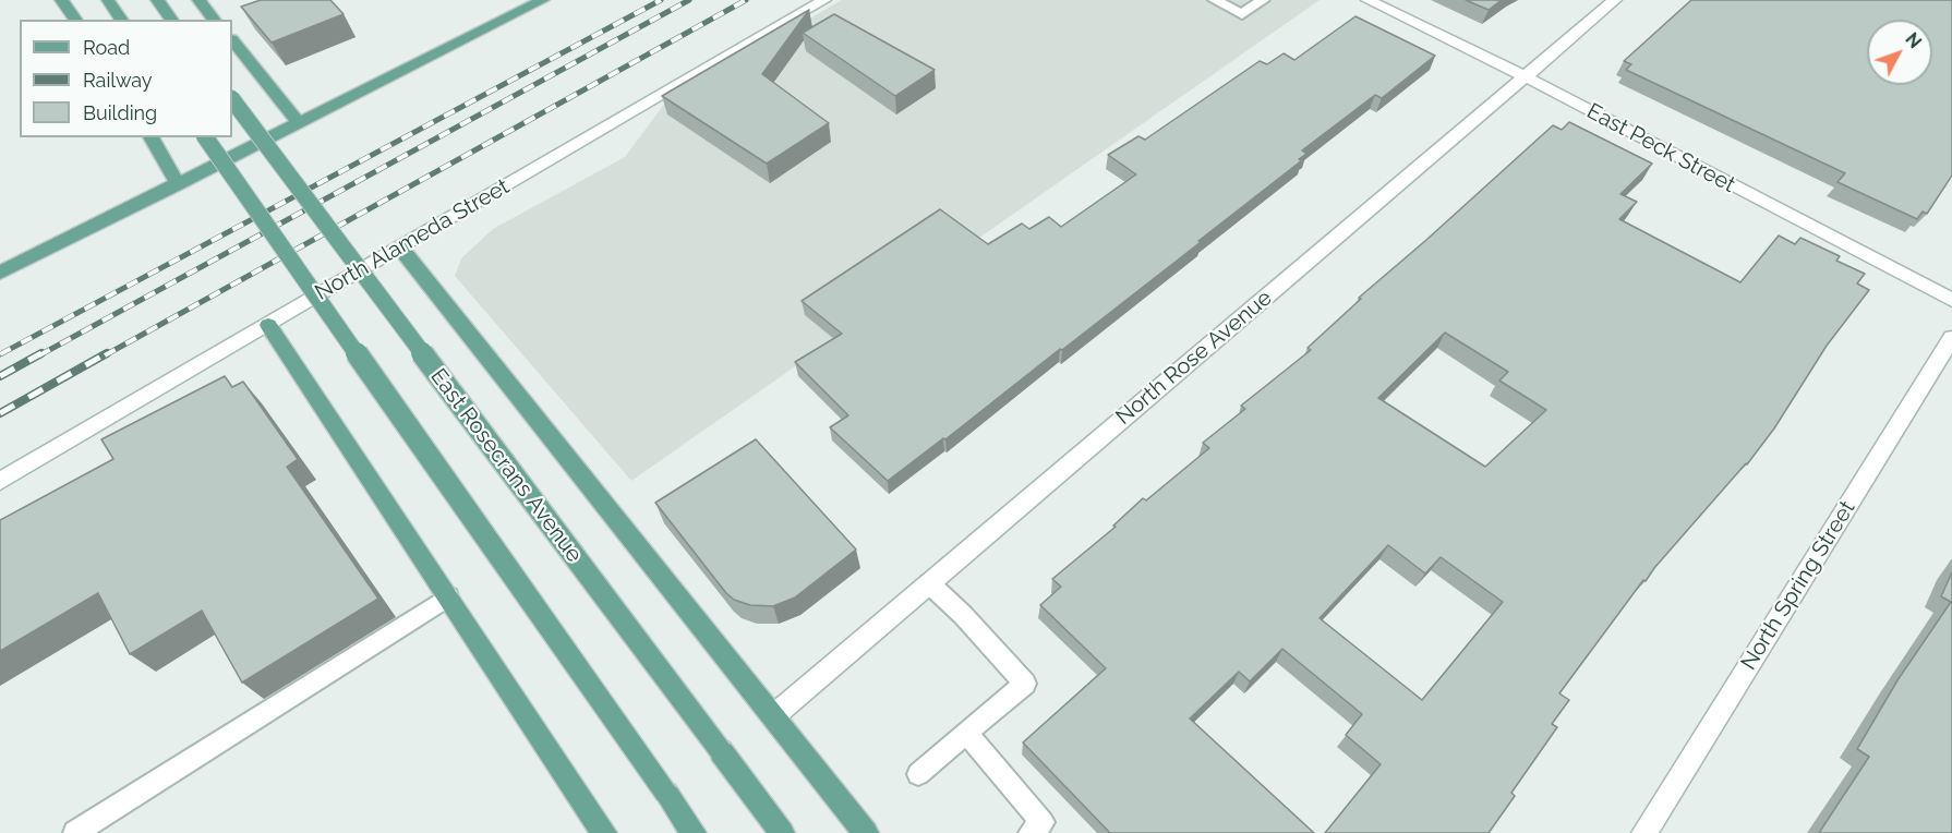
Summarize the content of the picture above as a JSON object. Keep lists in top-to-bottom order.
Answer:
{
  "streets": {
    "main road": ["East Rosecrans Avenue"],
    "street": [
      "East Peck Street",
      "North Alameda Street",
      "North Rose Avenue",
      "North Spring Street"
    ]
  },
  "crossings": [
    ["East Peck Street", "North Rose Avenue"]
  ],
  "legend": ["Road", "Railway", "Building"],
  "north": "top right"
}
